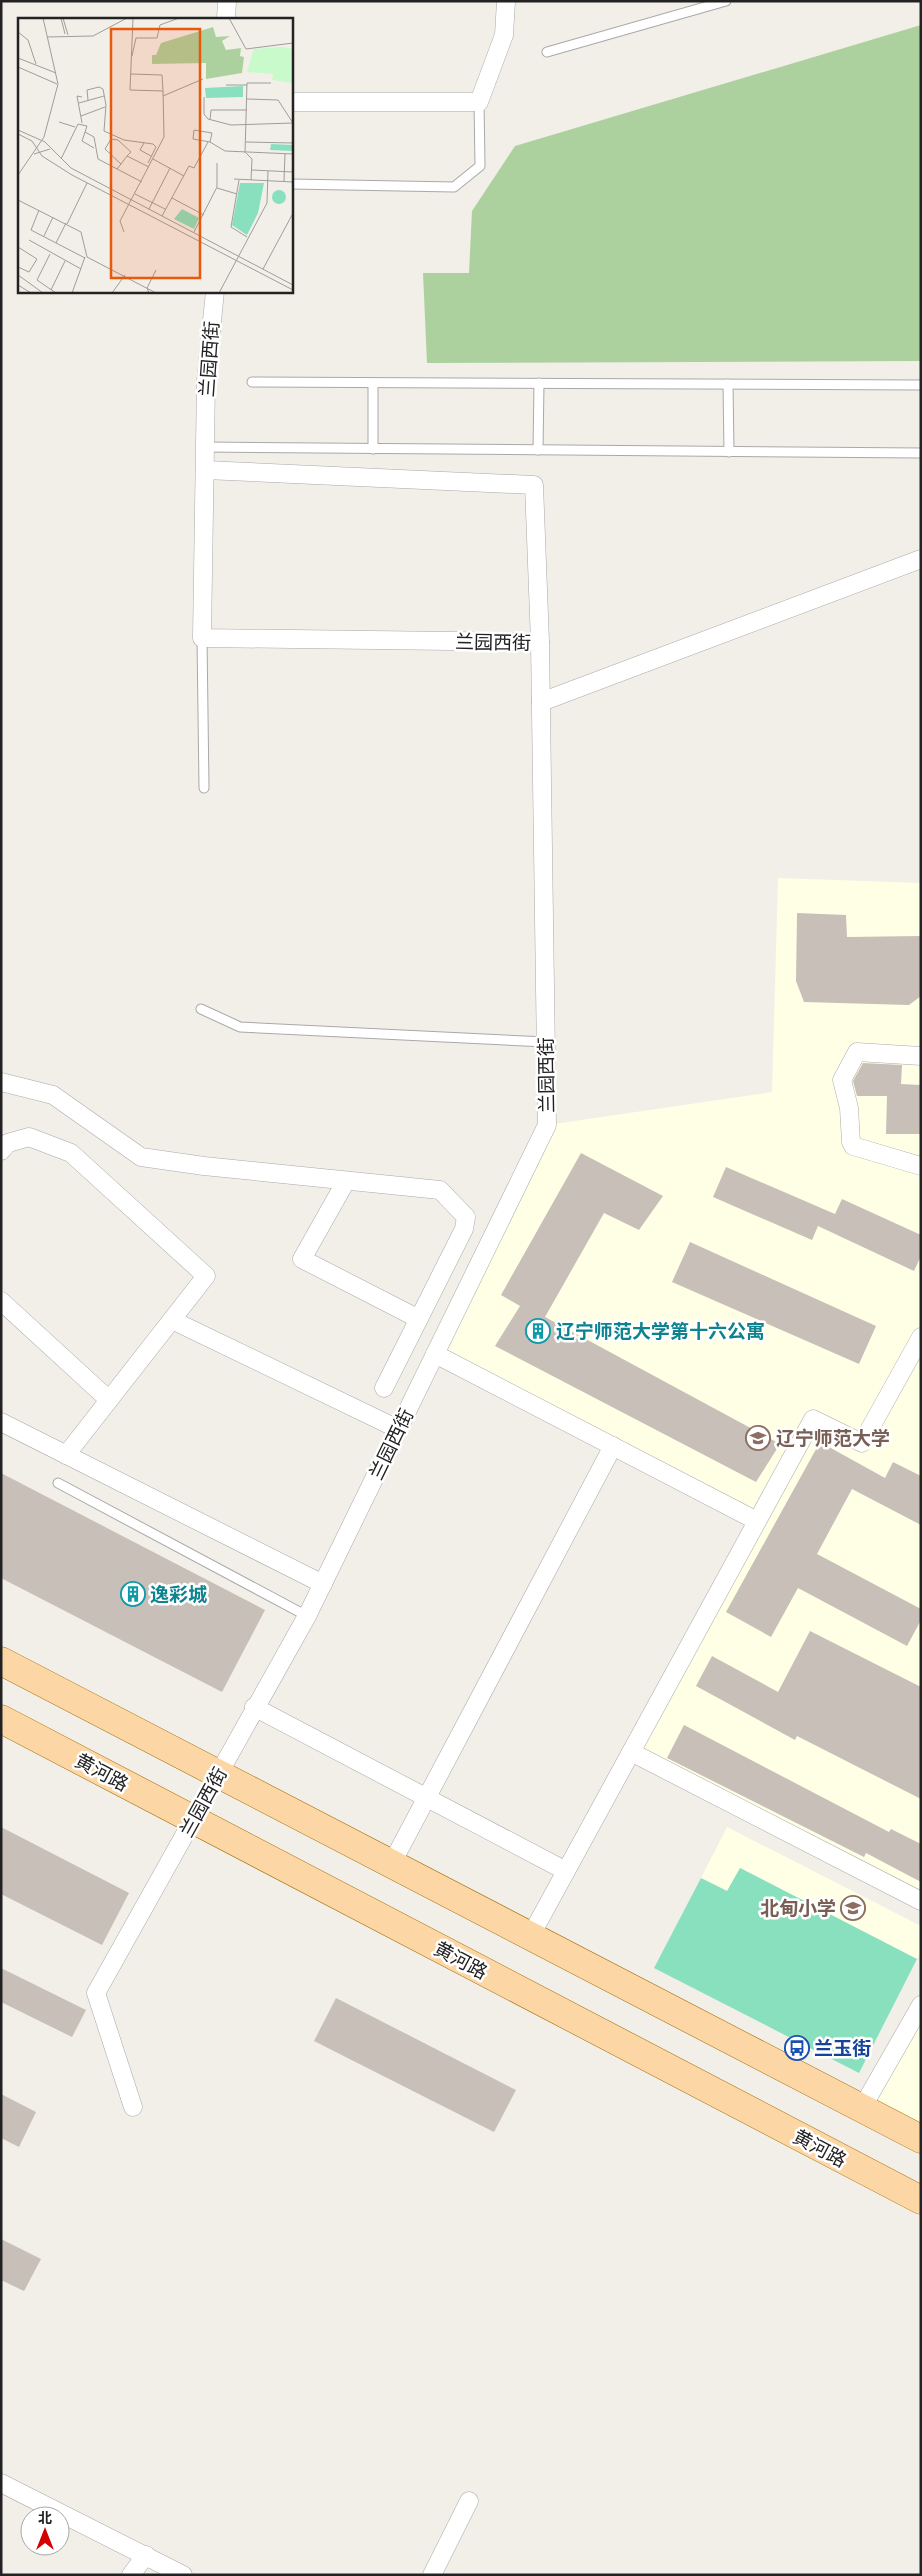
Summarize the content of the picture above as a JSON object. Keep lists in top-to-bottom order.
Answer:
{
  "streets": {
    "main road": ["黄河路"],
    "street": ["兰园西街"]
  },
  "crossings": [
    ["兰园西街", "黄河路"]
  ],
  "places": {
    "building": ["辽宁师范大学第十六公寓", "逸彩城"],
    "school or university": ["辽宁师范大学", "北甸小学"],
    "bus stop": ["兰玉街"]
  },
  "north": "top"
}
